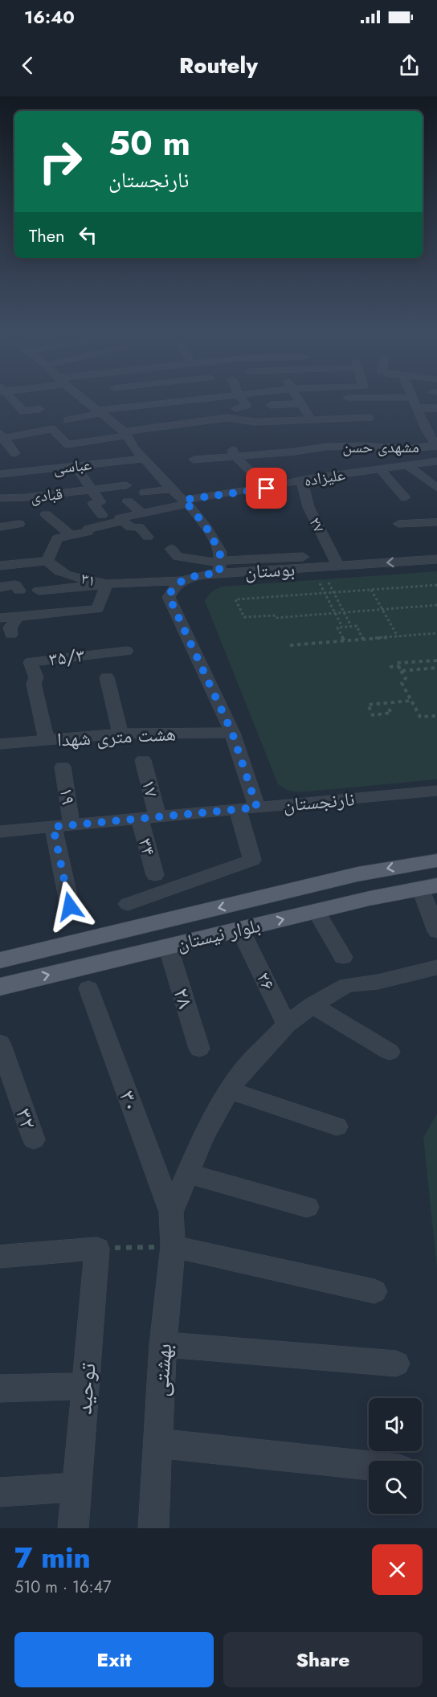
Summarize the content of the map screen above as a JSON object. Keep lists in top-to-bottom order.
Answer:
{
  "streets": {
    "main road": ["بلوار نیستان"],
    "street": [
      "مشهدی حسن",
      "عباسی",
      "علیزاده",
      "قبادی",
      "۲۷",
      "بوستان",
      "۳۱",
      "۳۵/۳",
      "هشت متری شهدا",
      "۱۷",
      "۱۹",
      "نارنجستان",
      "۳۴",
      "۲۶",
      "۲۸",
      "۳۰",
      "۳۲",
      "بهشتی",
      "توحید"
    ]
  },
  "crossings": [
    ["علیزاده", "۲۷"],
    ["۲۷", "بوستان"],
    ["بوستان", "۳۱"],
    ["۳۵/۳", "هشت متری شهدا"],
    ["۱۷", "نارنجستان"],
    ["۱۹", "نارنجستان"],
    ["نارنجستان", "۳۴"],
    ["بلوار نیستان", "۲۸"],
    ["۳۰", "بهشتی"]
  ],
  "page": {
    "status": "16:40",
    "header": "Routely",
    "turn": ["50 m", "نارنجستان"],
    "then": "Then",
    "heading": ["7 min", "510 m · 16:47"],
    "buttons": ["Exit", "Share"]
  }
}
